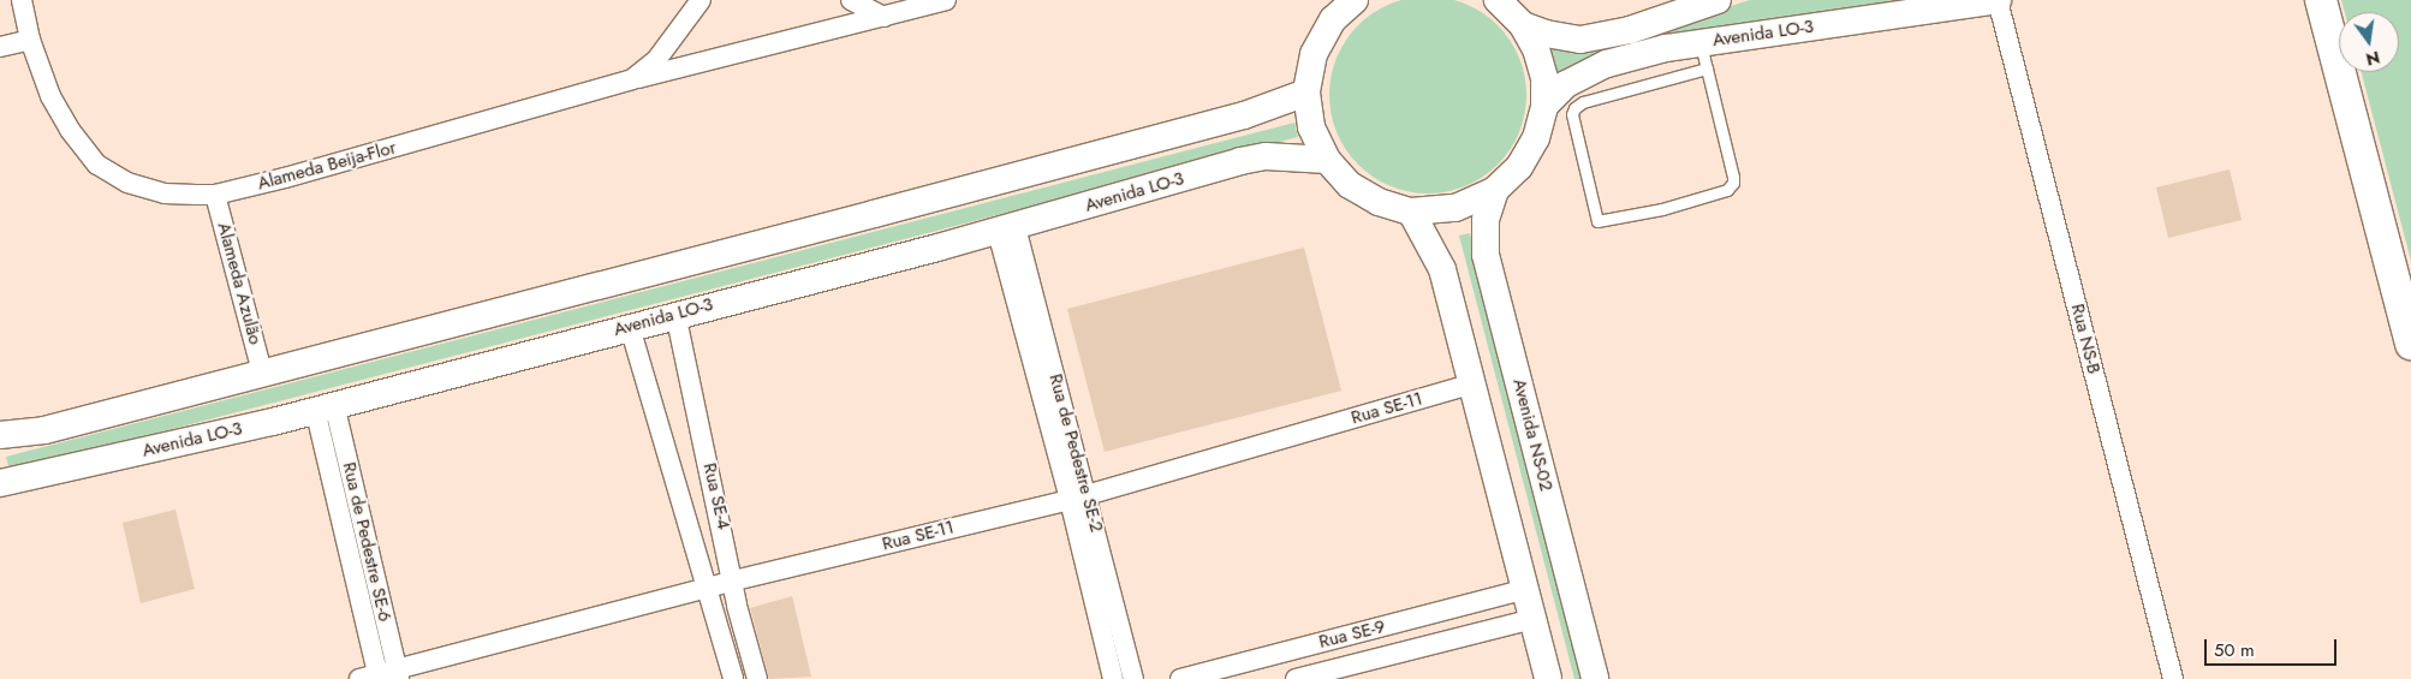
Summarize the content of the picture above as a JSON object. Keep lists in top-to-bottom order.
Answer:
{
  "streets": {
    "street": [
      "Avenida LO-3",
      "Alameda Beija-Flor",
      "Alameda Azulão",
      "Rua NS-B",
      "Rua SE-11",
      "Avenida NS-02",
      "Rua de Pedestre SE-2",
      "Rua SE-4",
      "Rua de Pedestre SE-6",
      "Rua SE-9"
    ]
  },
  "crossings": [
    ["Avenida LO-3", "Rua NS-B"],
    ["Avenida LO-3", "Rua de Pedestre SE-2"],
    ["Avenida LO-3", "Rua SE-4"],
    ["Avenida LO-3", "Rua de Pedestre SE-6"],
    ["Alameda Beija-Flor", "Alameda Azulão"],
    ["Rua SE-11", "Rua de Pedestre SE-2"],
    ["Rua SE-11", "Rua SE-4"],
    ["Rua SE-11", "Rua de Pedestre SE-6"]
  ],
  "scale_bar": "50 m",
  "north": "bottom"
}
